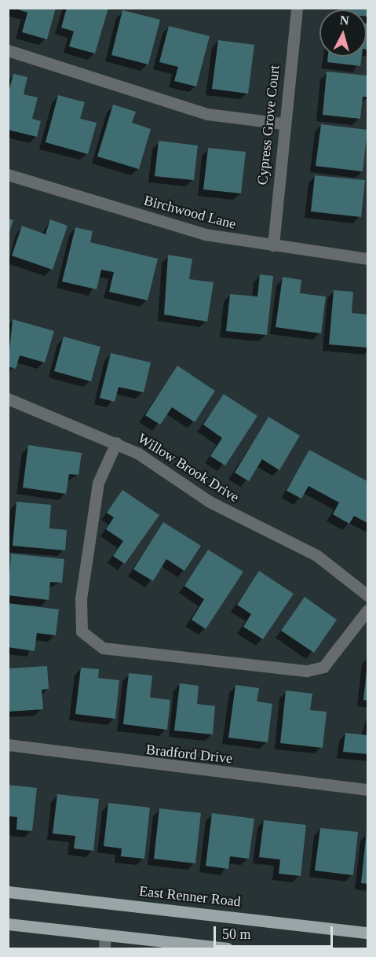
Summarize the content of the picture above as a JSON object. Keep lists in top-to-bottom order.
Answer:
{
  "streets": {
    "main road": ["East Renner Road"],
    "street": [
      "Cypress Grove Court",
      "Birchwood Lane",
      "Willow Brook Drive",
      "Bradford Drive"
    ]
  },
  "crossings": [
    ["Cypress Grove Court", "Birchwood Lane"]
  ],
  "scale_bar": "50 m",
  "north": "top"
}
